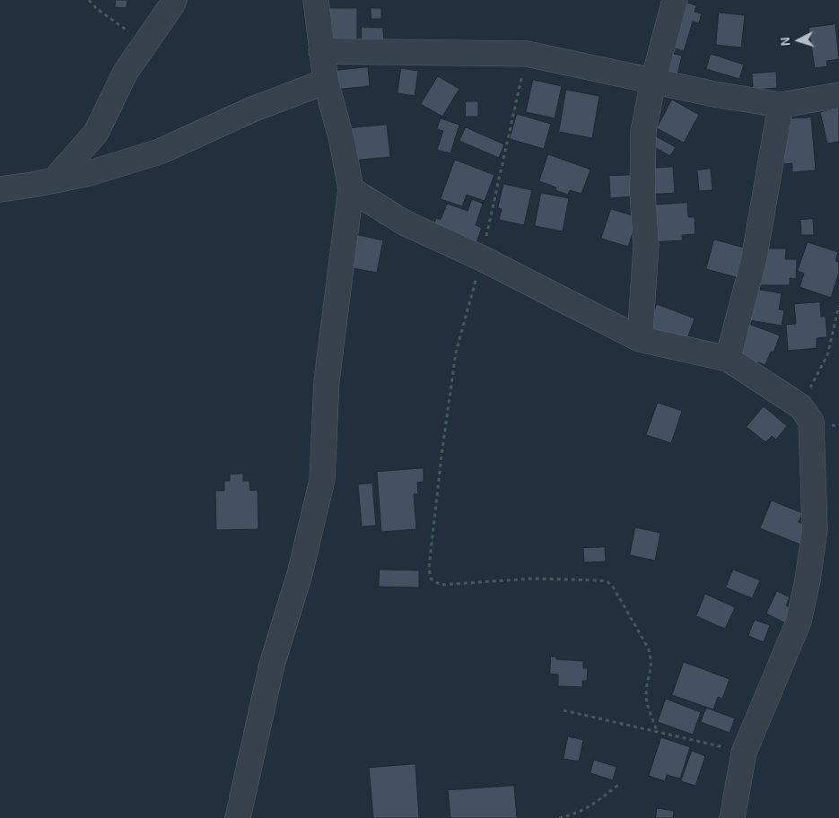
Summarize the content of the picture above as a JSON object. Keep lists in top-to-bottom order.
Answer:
{
  "north": "left"
}
